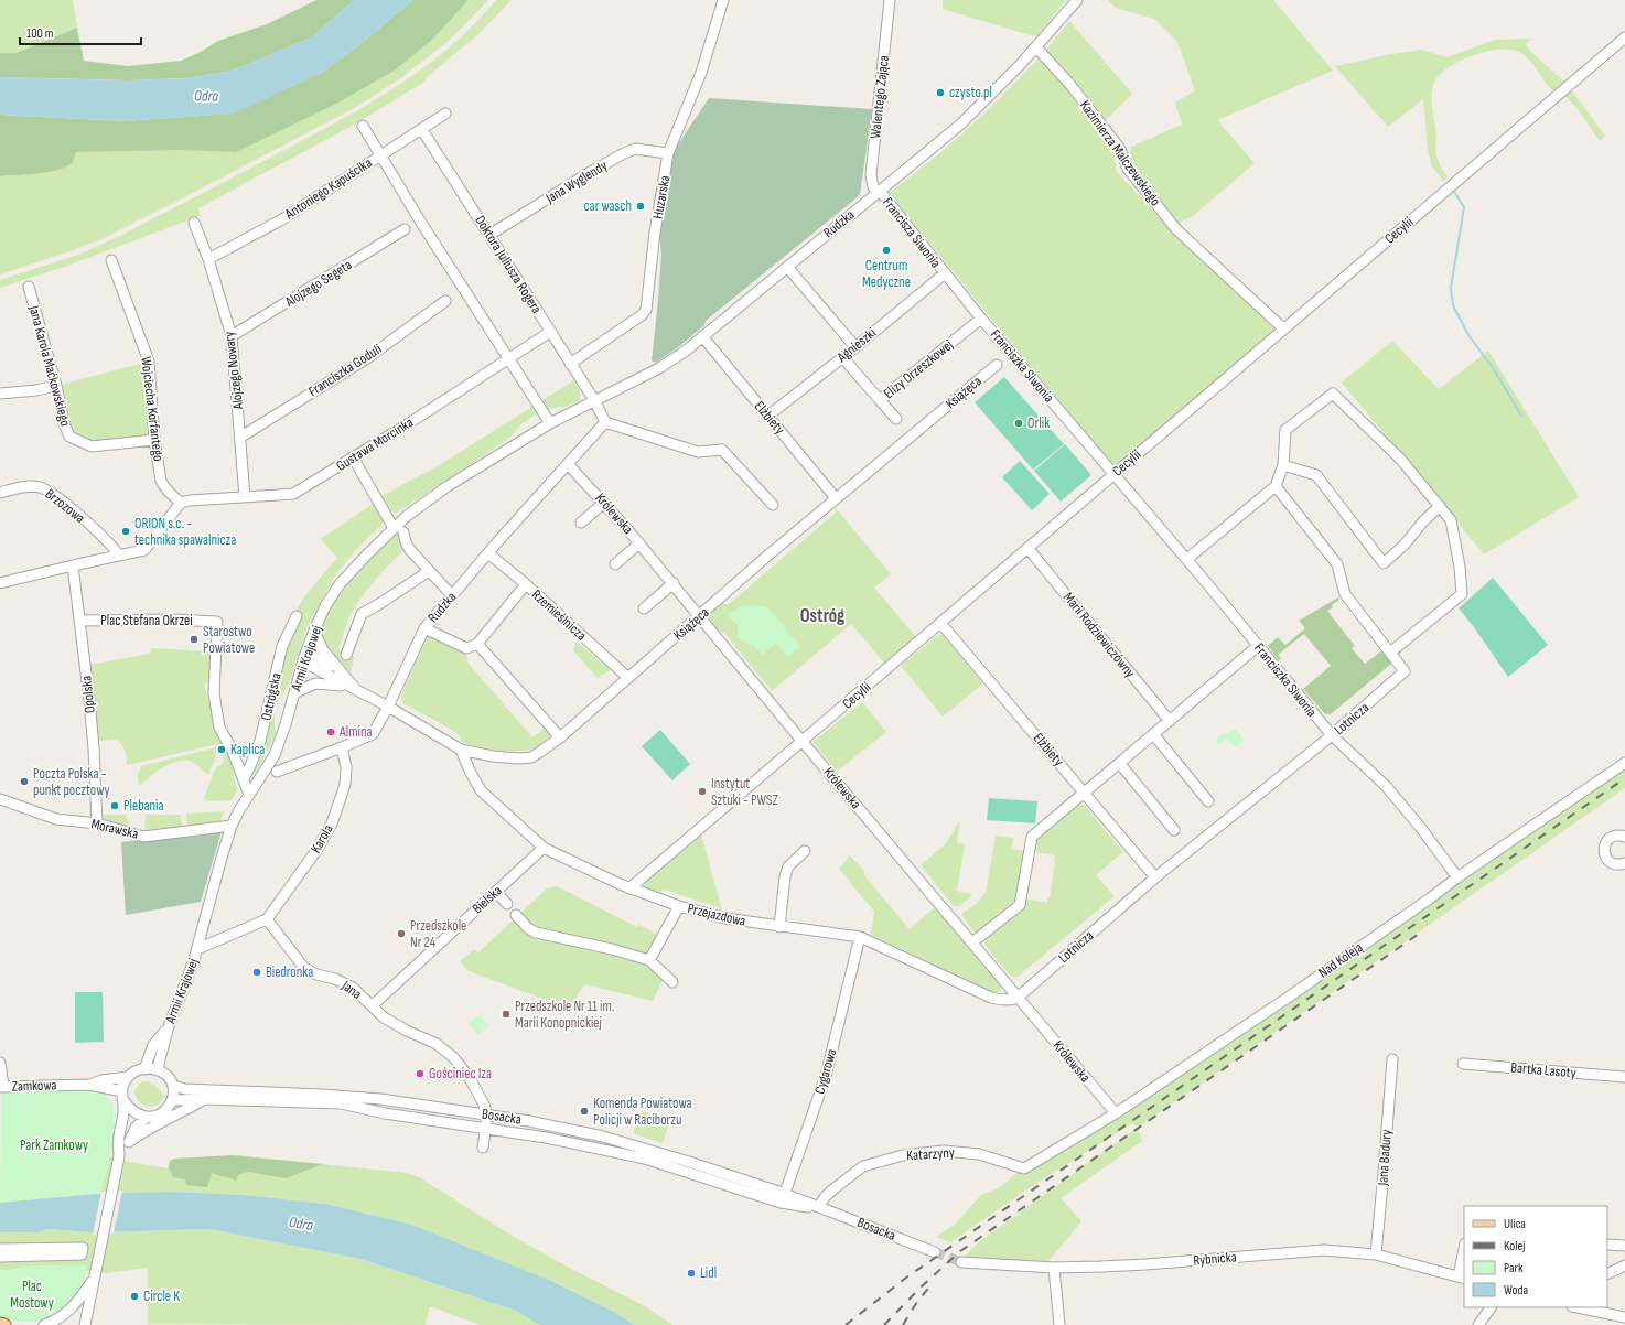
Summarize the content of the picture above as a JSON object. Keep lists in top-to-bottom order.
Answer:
{
  "streets": {
    "street": [
      "Walentego Zająca",
      "Kazimierza Malczewskiego",
      "Jana Wyglendy",
      "Antoniego Kapuścika",
      "Huzarska",
      "Rudzka",
      "Cecylii",
      "Francisza Siwonia",
      "Doktora Juliusza Rogera",
      "Alojzego Segeta",
      "Agnieszki",
      "Jana Karola Maćkowskiego",
      "Franciszka Siwonia",
      "Elizy Orzeszkowej",
      "Alojzego Nowary",
      "Franciszka Goduli",
      "Książęca",
      "Wojciecha Korfantego",
      "Elżbiety",
      "Gustawa Morcinka",
      "Brzozowa",
      "Królewska",
      "Rzemieślnicza",
      "Plac Stefana Okrzei",
      "Marii Rodziewiczówny",
      "Armii Krajowej",
      "Opolska",
      "Ostrógska",
      "Lotnicza",
      "Morawska",
      "Karola",
      "Bielska",
      "Przejazdowa",
      "Nad Koleją",
      "Jana",
      "Bartka Lasoty",
      "Cygarowa",
      "Zamkowa",
      "Bosacka",
      "Katarzyny",
      "Jana Badury",
      "Rybnicka"
    ]
  },
  "crossings": [
    ["Walentego Zająca", "Rudzka"],
    ["Walentego Zająca", "Francisza Siwonia"],
    ["Kazimierza Malczewskiego", "Rudzka"],
    ["Kazimierza Malczewskiego", "Cecylii"],
    ["Jana Wyglendy", "Huzarska"],
    ["Jana Wyglendy", "Doktora Juliusza Rogera"],
    ["Antoniego Kapuścika", "Doktora Juliusza Rogera"],
    ["Antoniego Kapuścika", "Alojzego Nowary"],
    ["Huzarska", "Doktora Juliusza Rogera"],
    ["Rudzka", "Francisza Siwonia"],
    ["Rudzka", "Doktora Juliusza Rogera"],
    ["Rudzka", "Książęca"],
    ["Rudzka", "Elżbiety"],
    ["Rudzka", "Królewska"],
    ["Rudzka", "Rzemieślnicza"],
    ["Rudzka", "Armii Krajowej"],
    ["Rudzka", "Karola"],
    ["Cecylii", "Franciszka Siwonia"],
    ["Cecylii", "Elżbiety"],
    ["Cecylii", "Królewska"],
    ["Cecylii", "Marii Rodziewiczówny"],
    ["Cecylii", "Przejazdowa"],
    ["Francisza Siwonia", "Agnieszki"],
    ["Francisza Siwonia", "Franciszka Siwonia"],
    ["Doktora Juliusza Rogera", "Gustawa Morcinka"],
    ["Doktora Juliusza Rogera", "Armii Krajowej"],
    ["Alojzego Segeta", "Alojzego Nowary"],
    ["Agnieszki", "Franciszka Siwonia"],
    ["Agnieszki", "Elizy Orzeszkowej"],
    ["Agnieszki", "Elżbiety"],
    ["Jana Karola Maćkowskiego", "Wojciecha Korfantego"],
    ["Franciszka Siwonia", "Elizy Orzeszkowej"],
    ["Franciszka Siwonia", "Lotnicza"],
    ["Franciszka Siwonia", "Nad Koleją"],
    ["Alojzego Nowary", "Franciszka Goduli"],
    ["Alojzego Nowary", "Gustawa Morcinka"],
    ["Książęca", "Elżbiety"],
    ["Książęca", "Królewska"],
    ["Książęca", "Rzemieślnicza"],
    ["Książęca", "Armii Krajowej"],
    ["Książęca", "Przejazdowa"],
    ["Wojciecha Korfantego", "Gustawa Morcinka"],
    ["Elżbiety", "Lotnicza"],
    ["Królewska", "Lotnicza"],
    ["Królewska", "Przejazdowa"],
    ["Królewska", "Nad Koleją"],
    ["Plac Stefana Okrzei", "Armii Krajowej"],
    ["Plac Stefana Okrzei", "Opolska"],
    ["Plac Stefana Okrzei", "Ostrógska"],
    ["Armii Krajowej", "Morawska"],
    ["Armii Krajowej", "Zamkowa"],
    ["Armii Krajowej", "Bosacka"],
    ["Opolska", "Morawska"],
    ["Lotnicza", "Przejazdowa"],
    ["Karola", "Jana"],
    ["Bielska", "Przejazdowa"],
    ["Bielska", "Jana"],
    ["Przejazdowa", "Cygarowa"],
    ["Nad Koleją", "Katarzyny"],
    ["Jana", "Bosacka"],
    ["Cygarowa", "Bosacka"],
    ["Zamkowa", "Bosacka"],
    ["Bosacka", "Katarzyny"],
    ["Jana Badury", "Rybnicka"]
  ],
  "districts": ["Ostróg"],
  "water": ["Odra"],
  "parks": ["Park Zamkowy", "Plac Mostowy"],
  "places": [
    "czysto.pl",
    "car wasch",
    "Centrum Medyczne",
    "Orlik",
    "ORION s.c. - technika spawalnicza",
    "Starostwo Powiatowe",
    "Almina",
    "Kaplica",
    "Poczta Polska - punkt pocztowy",
    "Instytut Sztuki - PWSZ",
    "Plebania",
    "Przedszkole Nr 24",
    "Biedronka",
    "Przedszkole Nr 11 im. Marii Konopnickiej",
    "Gościniec Iza",
    "Komenda Powiatowa Policji w Raciborzu",
    "Lidl",
    "Circle K"
  ],
  "legend": [
    "Ulica",
    "Kolej",
    "Park",
    "Woda"
  ],
  "scale_bar": "100 m"
}
